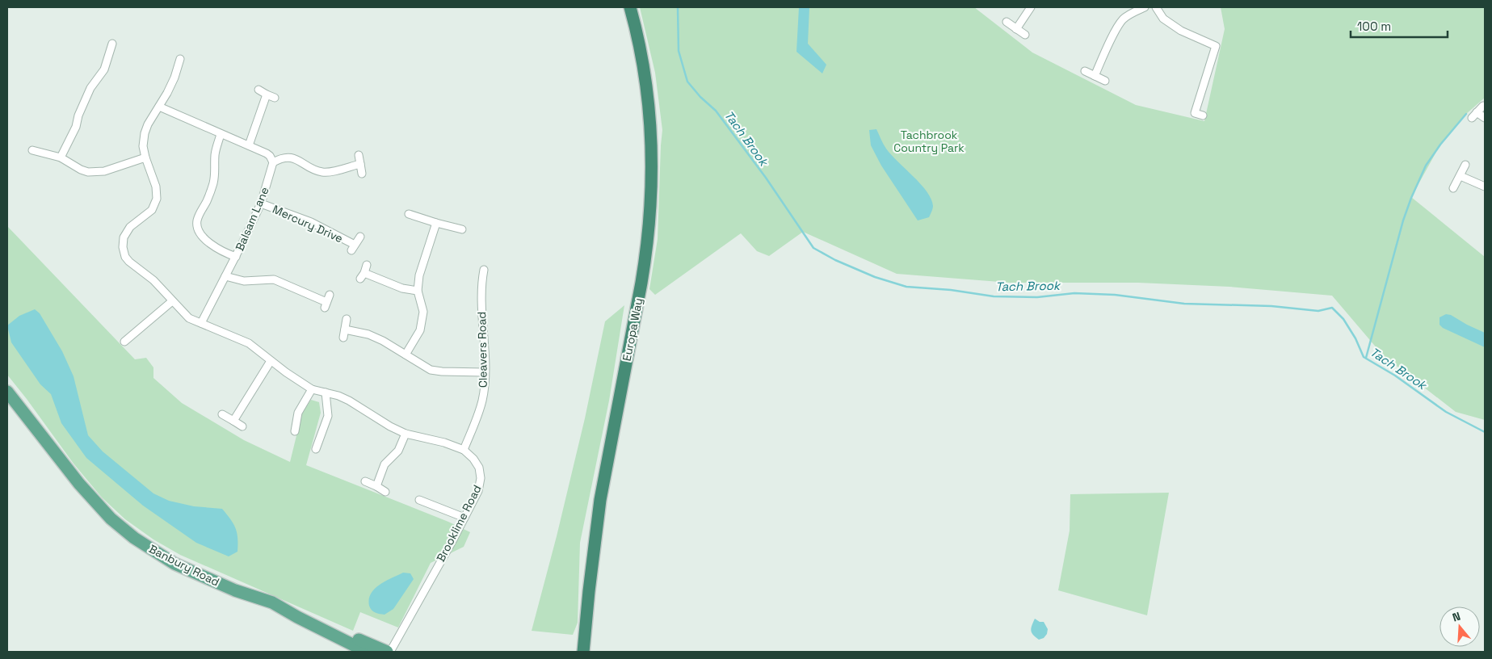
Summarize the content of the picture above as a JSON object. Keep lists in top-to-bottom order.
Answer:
{
  "streets": {
    "highway": ["Europa Way"],
    "main road": ["Banbury Road"],
    "street": [
      "Balsam Lane",
      "Mercury Drive",
      "Cleavers Road",
      "Brooklime Road"
    ]
  },
  "crossings": [
    ["Balsam Lane", "Mercury Drive"],
    ["Balsam Lane", "Brooklime Road"],
    ["Cleavers Road", "Brooklime Road"]
  ],
  "water": ["Tach Brook"],
  "parks": ["Tachbrook Country Park"],
  "scale_bar": "100 m",
  "north": "top"
}
